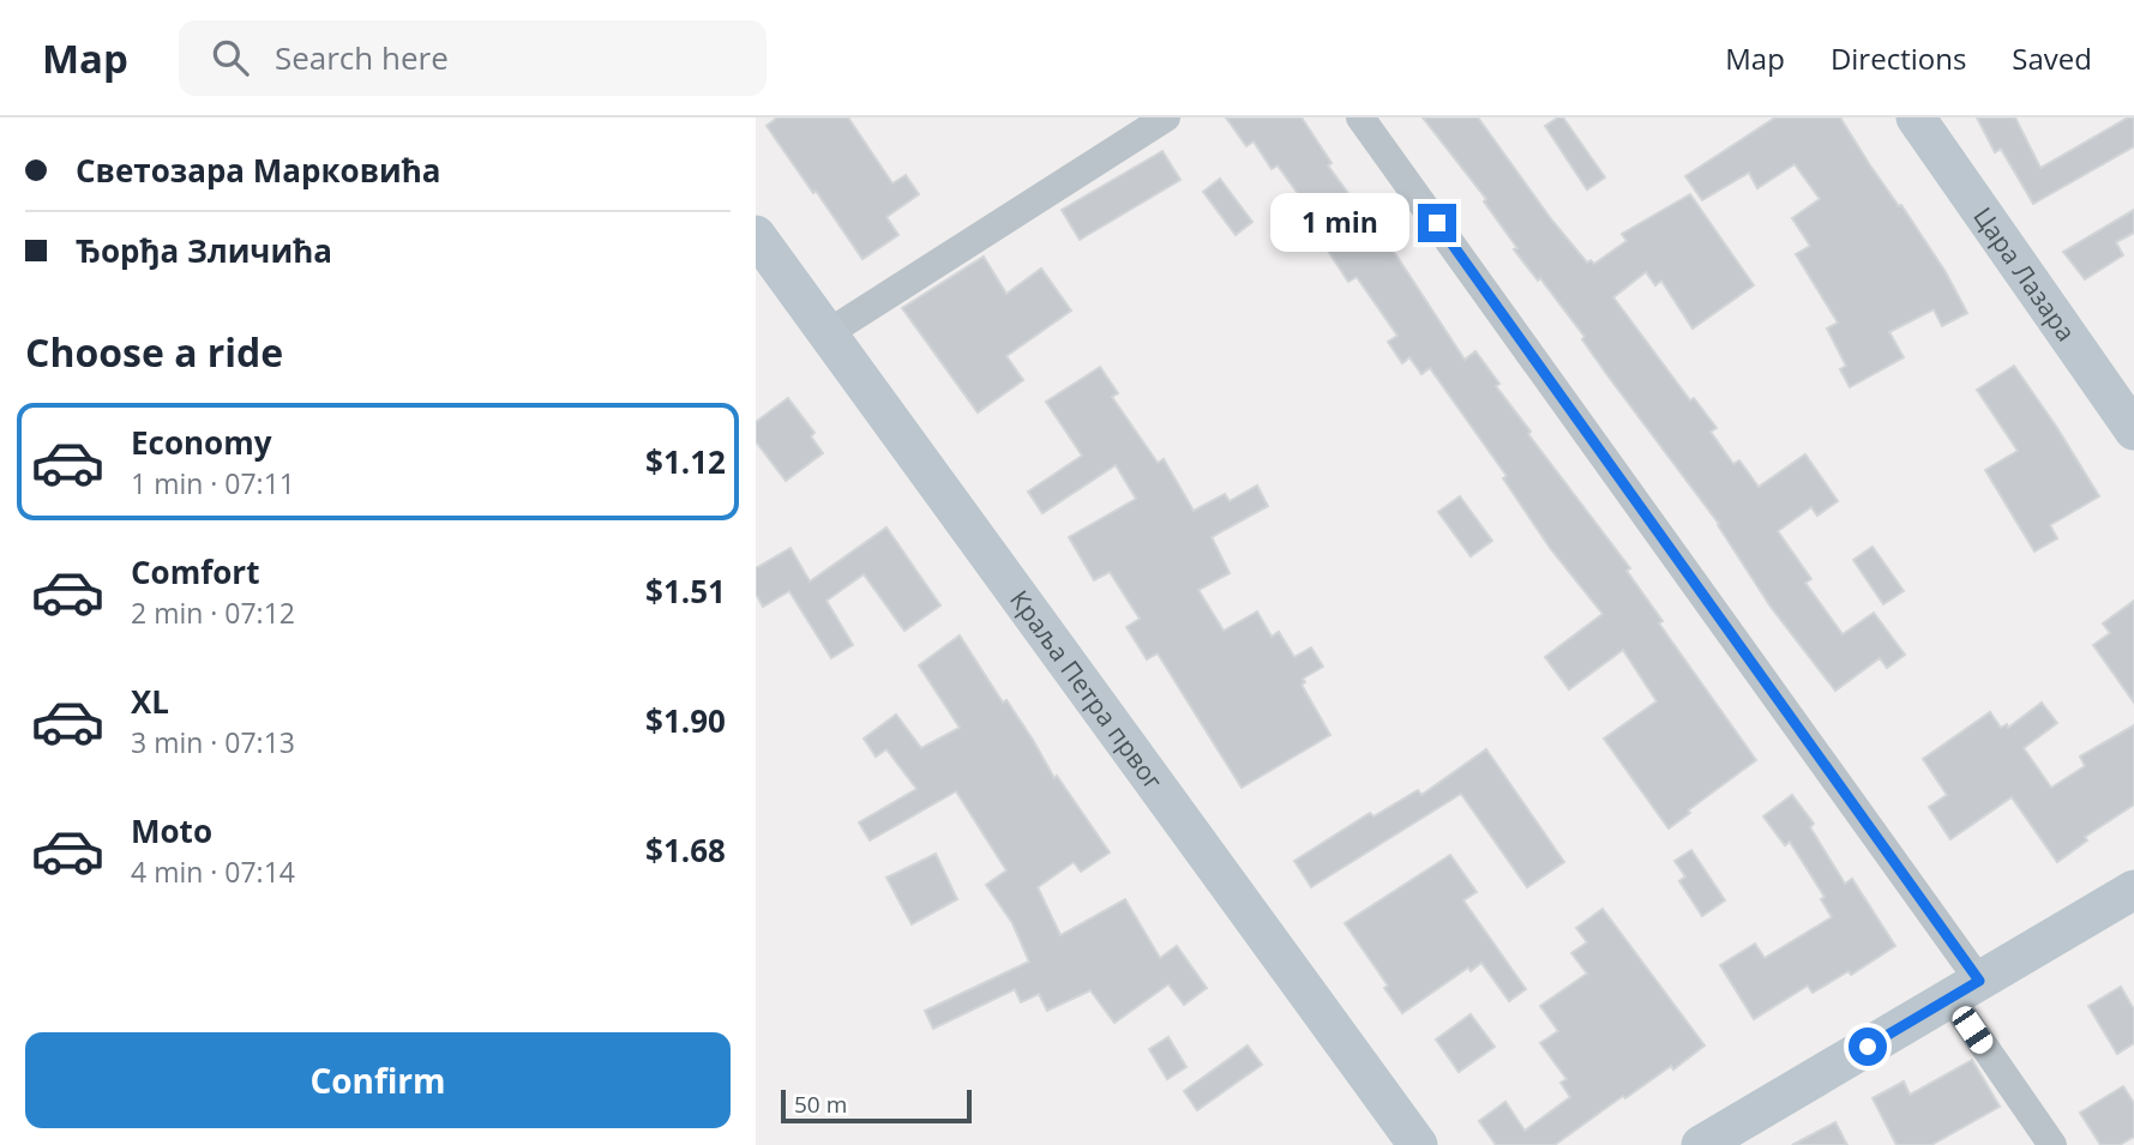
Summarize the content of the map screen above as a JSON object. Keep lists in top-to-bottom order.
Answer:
{
  "streets": {
    "main road": ["Цара Лазара", "Краља Петра првог"]
  },
  "scale_bar": "50 m",
  "page": {
    "header": "Map",
    "search": "Search here",
    "nav": ["Map", "Directions", "Saved"],
    "banner": ["Светозара Марковића", "Ђорђа Зличића"],
    "bubble": "1 min",
    "heading": "Choose a ride",
    "list": [
      {
        "name": "Economy",
        "note": "1 min · 07:11",
        "value": "$1.12"
      },
      {
        "name": "Comfort",
        "note": "2 min · 07:12",
        "value": "$1.51"
      },
      {
        "name": "XL",
        "note": "3 min · 07:13",
        "value": "$1.90"
      },
      {
        "name": "Moto",
        "note": "4 min · 07:14",
        "value": "$1.68"
      }
    ],
    "buttons": "Confirm",
    "scale": "50 m"
  }
}
